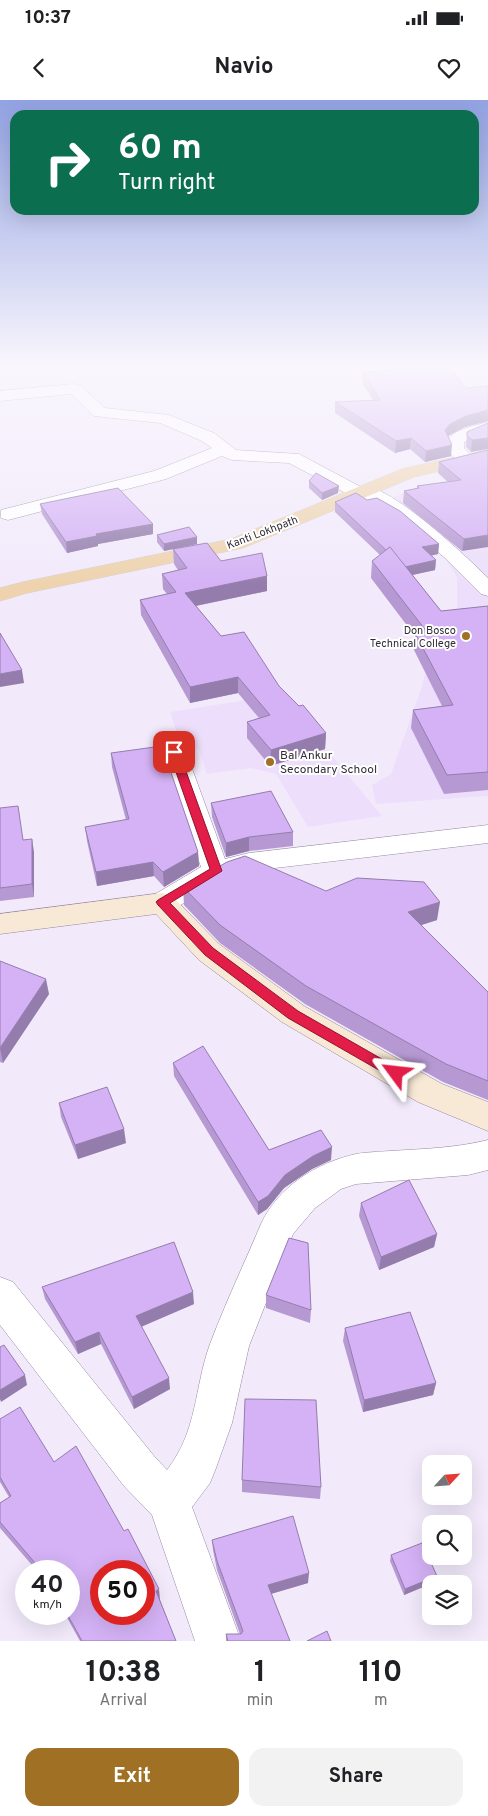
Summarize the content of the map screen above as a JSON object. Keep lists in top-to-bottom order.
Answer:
{
  "streets": {
    "main road": ["Kanti Lokhpath"]
  },
  "places": ["Don Bosco Technical College", "Bal Ankur Secondary School"],
  "north": "top right",
  "page": {
    "status": "10:37",
    "header": "Navio",
    "turn": ["60 m", "Turn right"],
    "speed": "40 km/h",
    "limit": "50",
    "eta": [
      "10:38",
      "Arrival",
      "1",
      "min",
      "110",
      "m"
    ],
    "buttons": ["Exit", "Share"]
  }
}
